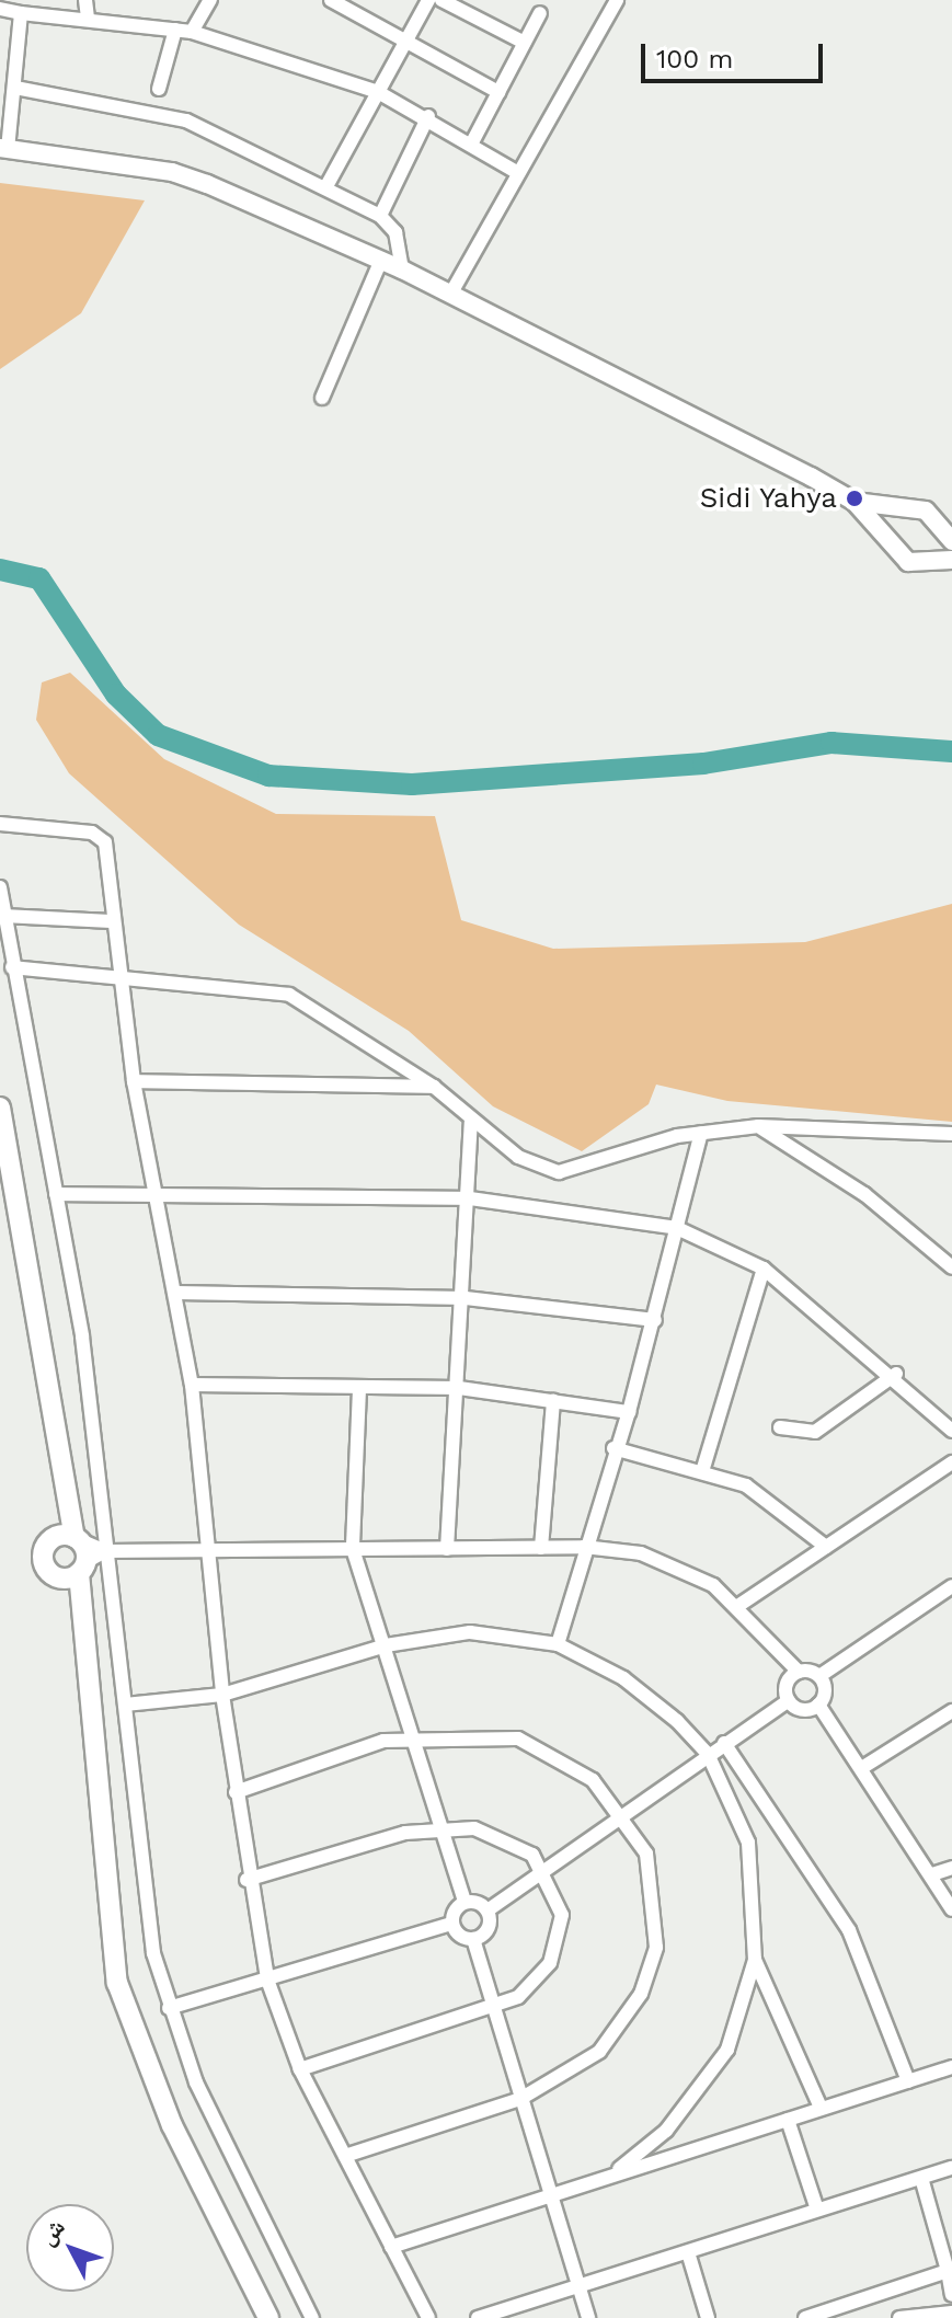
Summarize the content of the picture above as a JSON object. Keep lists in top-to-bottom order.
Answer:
{
  "places": ["Sidi Yahya"],
  "scale_bar": "100 m",
  "north": "top left"
}
